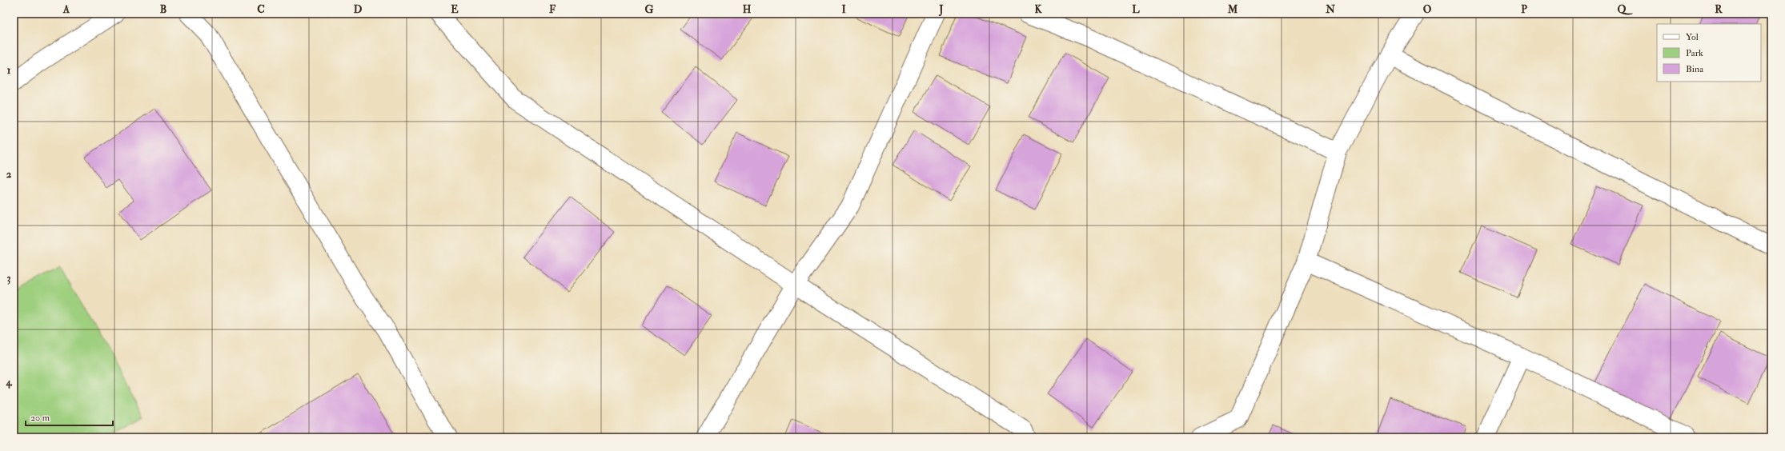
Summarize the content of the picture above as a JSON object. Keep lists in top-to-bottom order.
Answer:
{
  "legend": ["Yol", "Park", "Bina"],
  "scale_bar": "20 m",
  "grid": {
    "columns": [
      "A",
      "B",
      "C",
      "D",
      "E",
      "F",
      "G",
      "H",
      "I",
      "J",
      "K",
      "L",
      "M",
      "N",
      "O",
      "P",
      "Q",
      "R"
    ],
    "rows": [
      "1",
      "2",
      "3",
      "4"
    ]
  }
}
